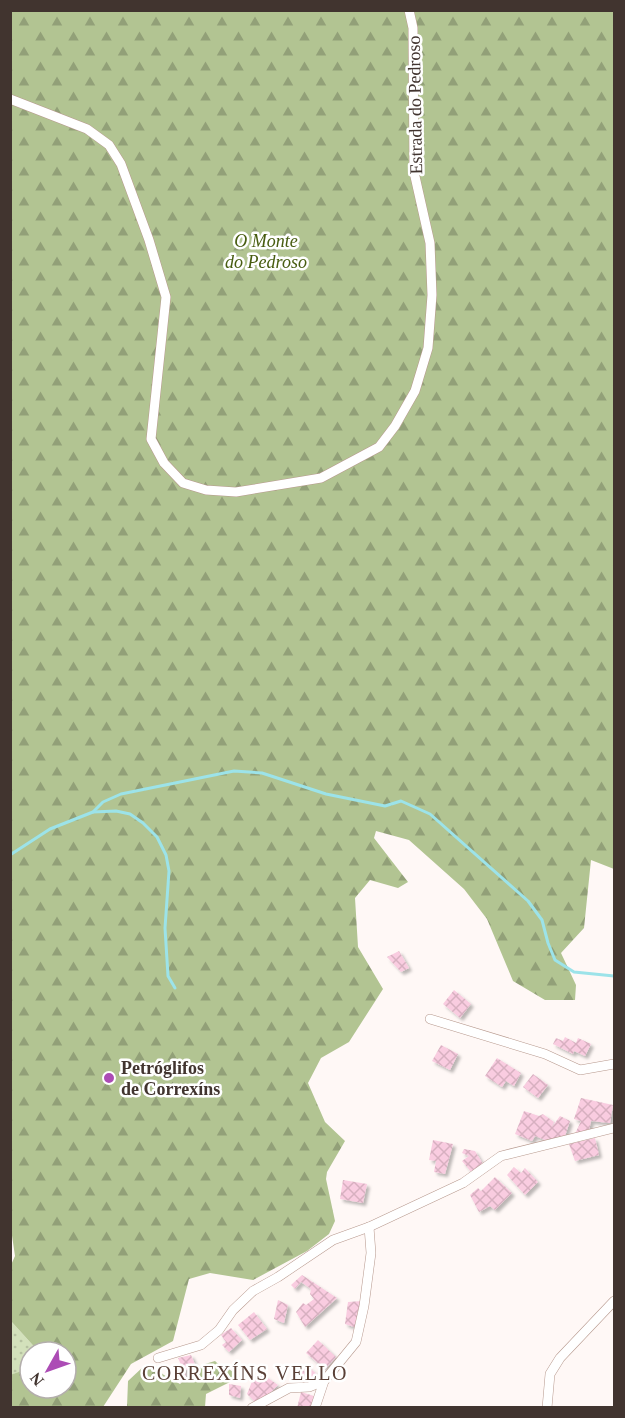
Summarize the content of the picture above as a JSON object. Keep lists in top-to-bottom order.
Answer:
{
  "streets": {
    "street": ["Estrada do Pedroso"]
  },
  "districts": ["CORREXÍNS VELLO"],
  "parks": ["O Monte do Pedroso"],
  "places": ["Petróglifos de Correxíns"],
  "north": "bottom left"
}
